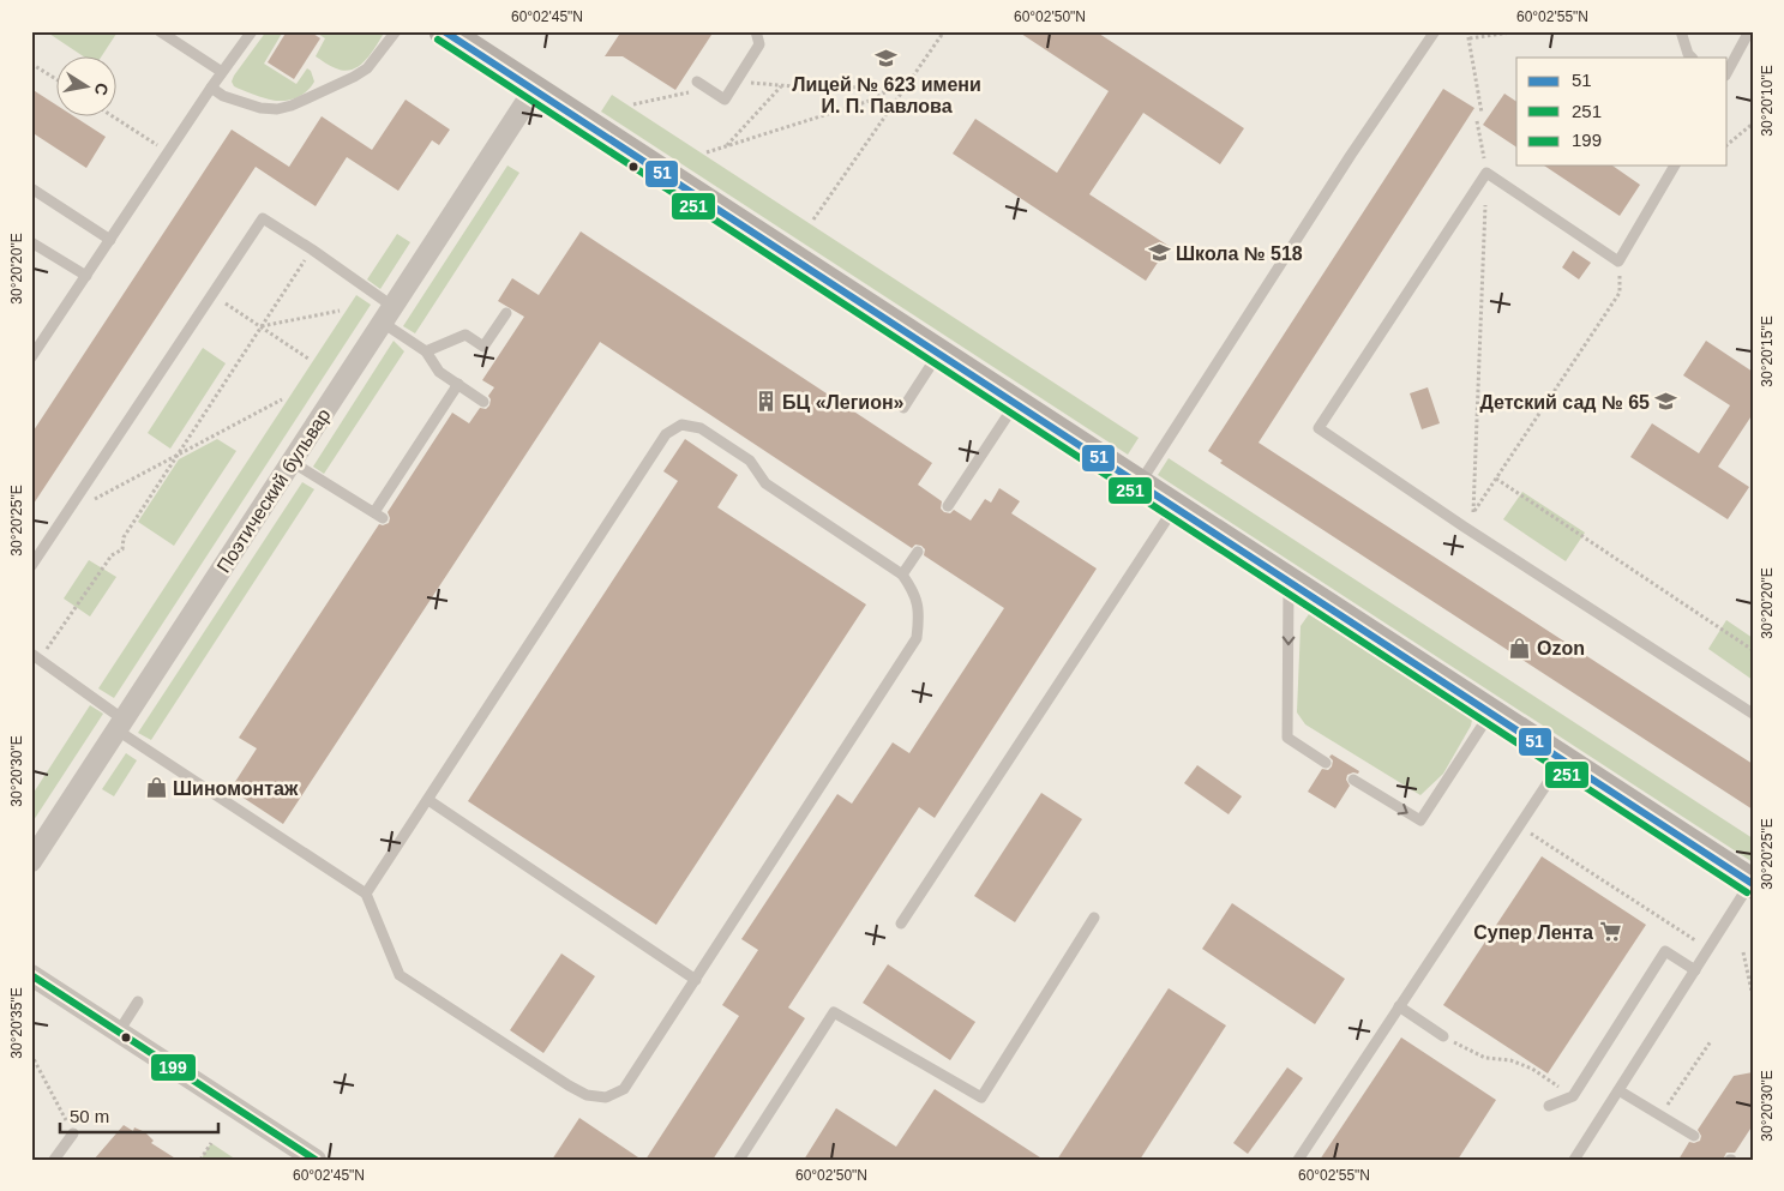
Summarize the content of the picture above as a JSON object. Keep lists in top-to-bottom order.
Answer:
{
  "streets": {
    "street": ["Поэтический бульвар"]
  },
  "places": {
    "school or university": ["Лицей № 623 имени И. П. Павлова", "Школа № 518", "Детский сад № 65"],
    "building": ["БЦ «Легион»"],
    "shop": ["Ozon", "Шиномонтаж"],
    "supermarket": ["Супер Лента"]
  },
  "lines": ["transit line 51", "transit line 251", "transit line 199"],
  "legend": ["51", "251", "199"],
  "scale_bar": "50 m",
  "north": "right",
  "coordinates": [
    "60°02'45\"N",
    "60°02'50\"N",
    "60°02'55\"N",
    "30°20'10\"E",
    "30°20'20\"E",
    "30°20'15\"E",
    "30°20'25\"E",
    "30°20'30\"E",
    "30°20'35\"E"
  ]
}
